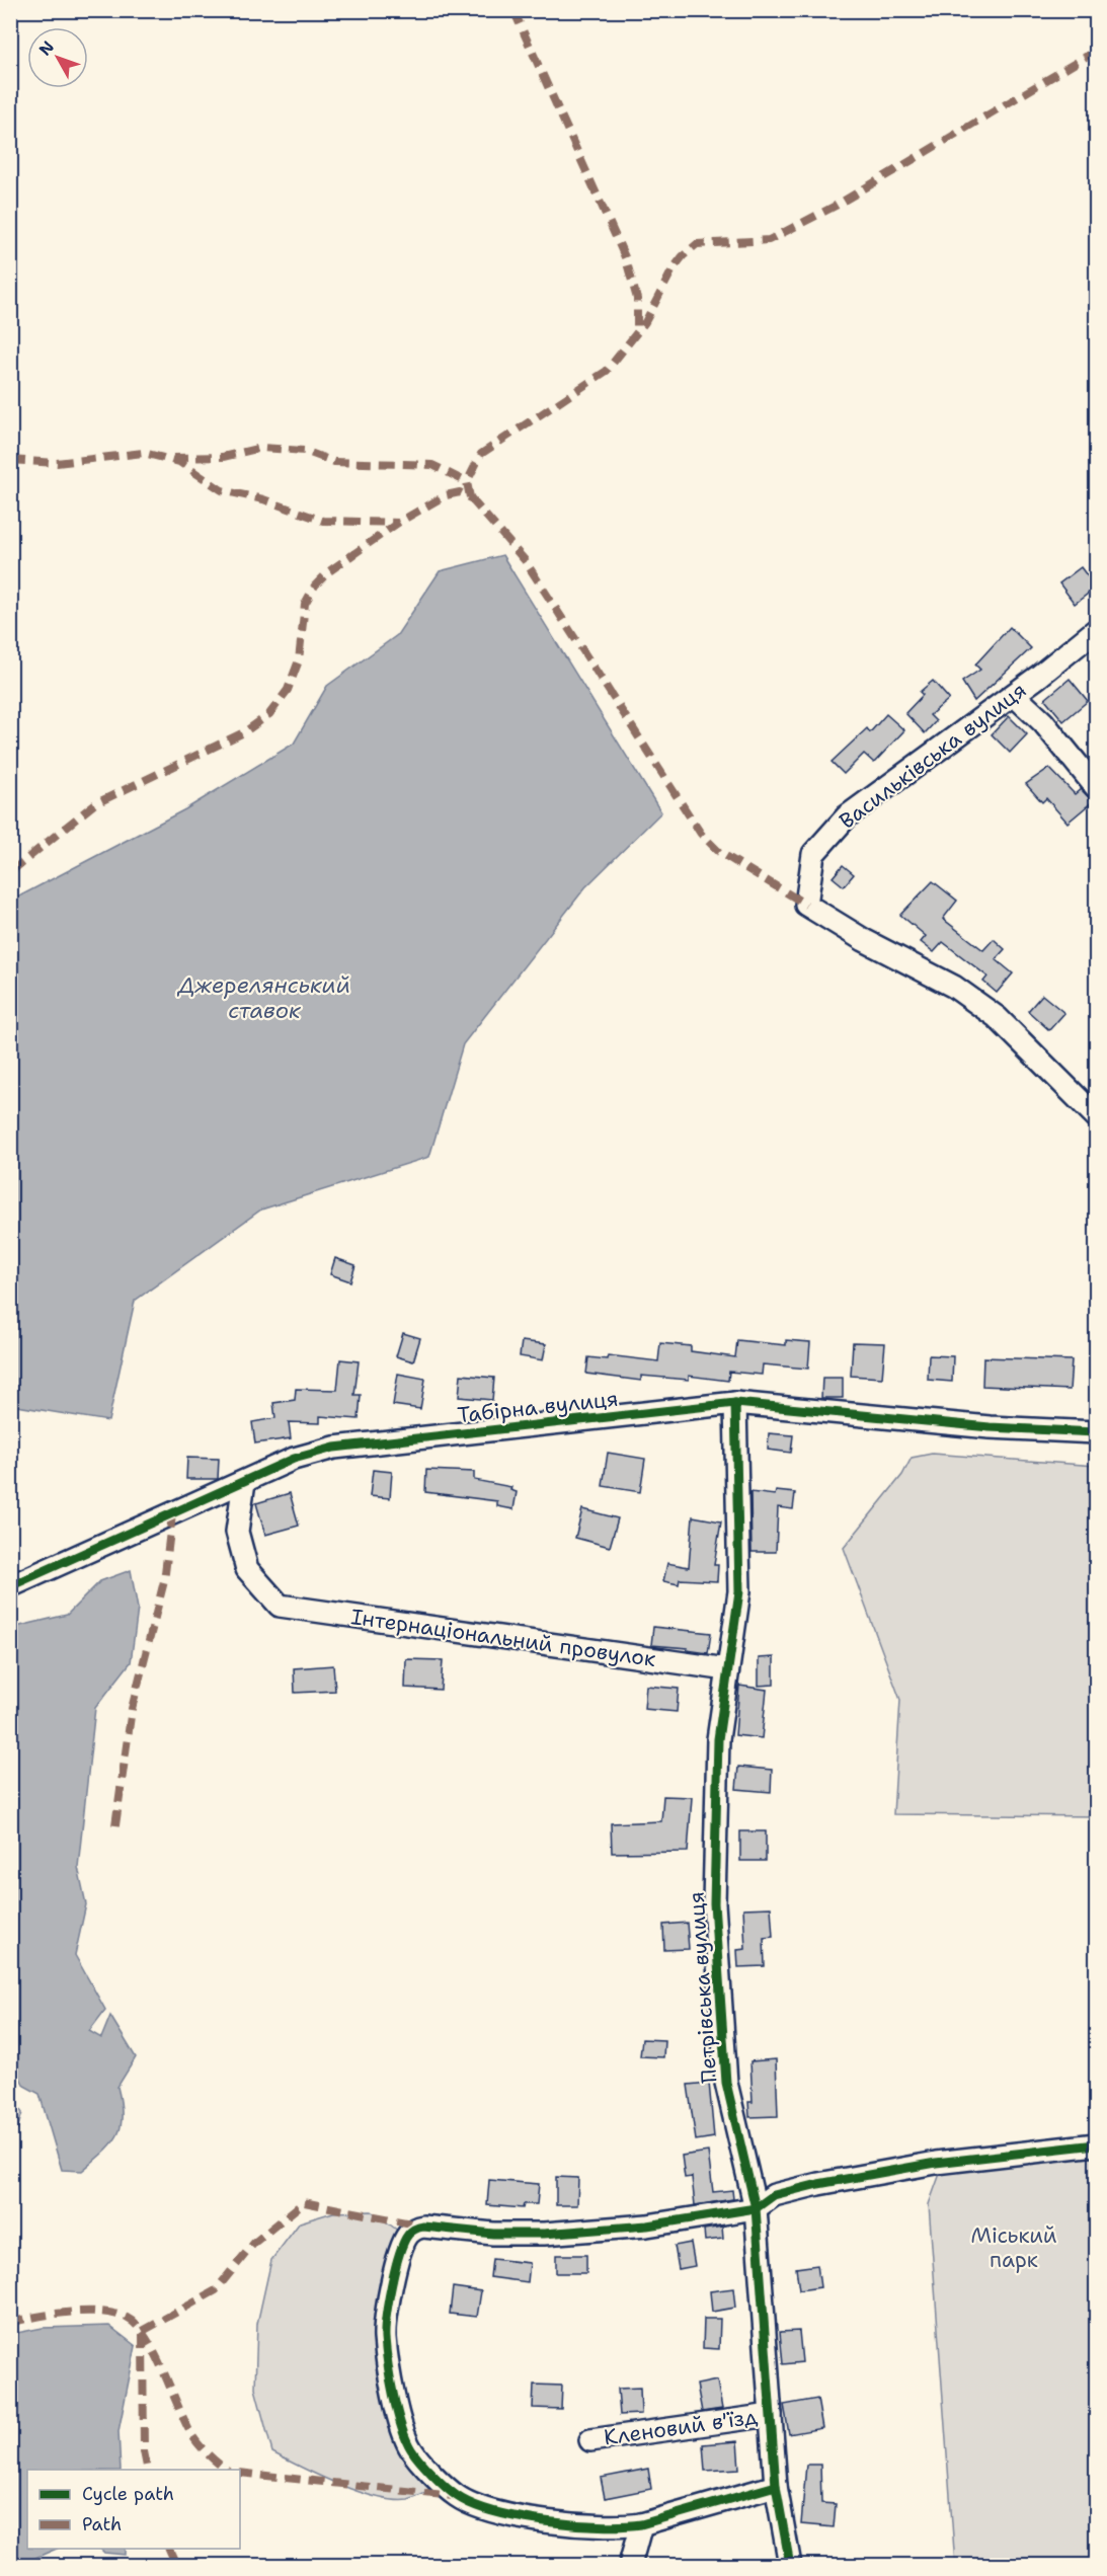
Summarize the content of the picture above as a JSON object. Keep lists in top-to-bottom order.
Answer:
{
  "streets": {
    "street": [
      "Васильківська вулиця",
      "Табірна вулиця",
      "Інтернаціональний провулок",
      "Петрівська вулиця",
      "Кленовий в'їзд"
    ]
  },
  "crossings": [
    ["Табірна вулиця", "Інтернаціональний провулок"],
    ["Табірна вулиця", "Петрівська вулиця"],
    ["Інтернаціональний провулок", "Петрівська вулиця"],
    ["Петрівська вулиця", "Кленовий в'їзд"]
  ],
  "water": ["Джерелянський ставок"],
  "parks": ["Міський парк"],
  "legend": ["Cycle path", "Path"],
  "north": "top left"
}
